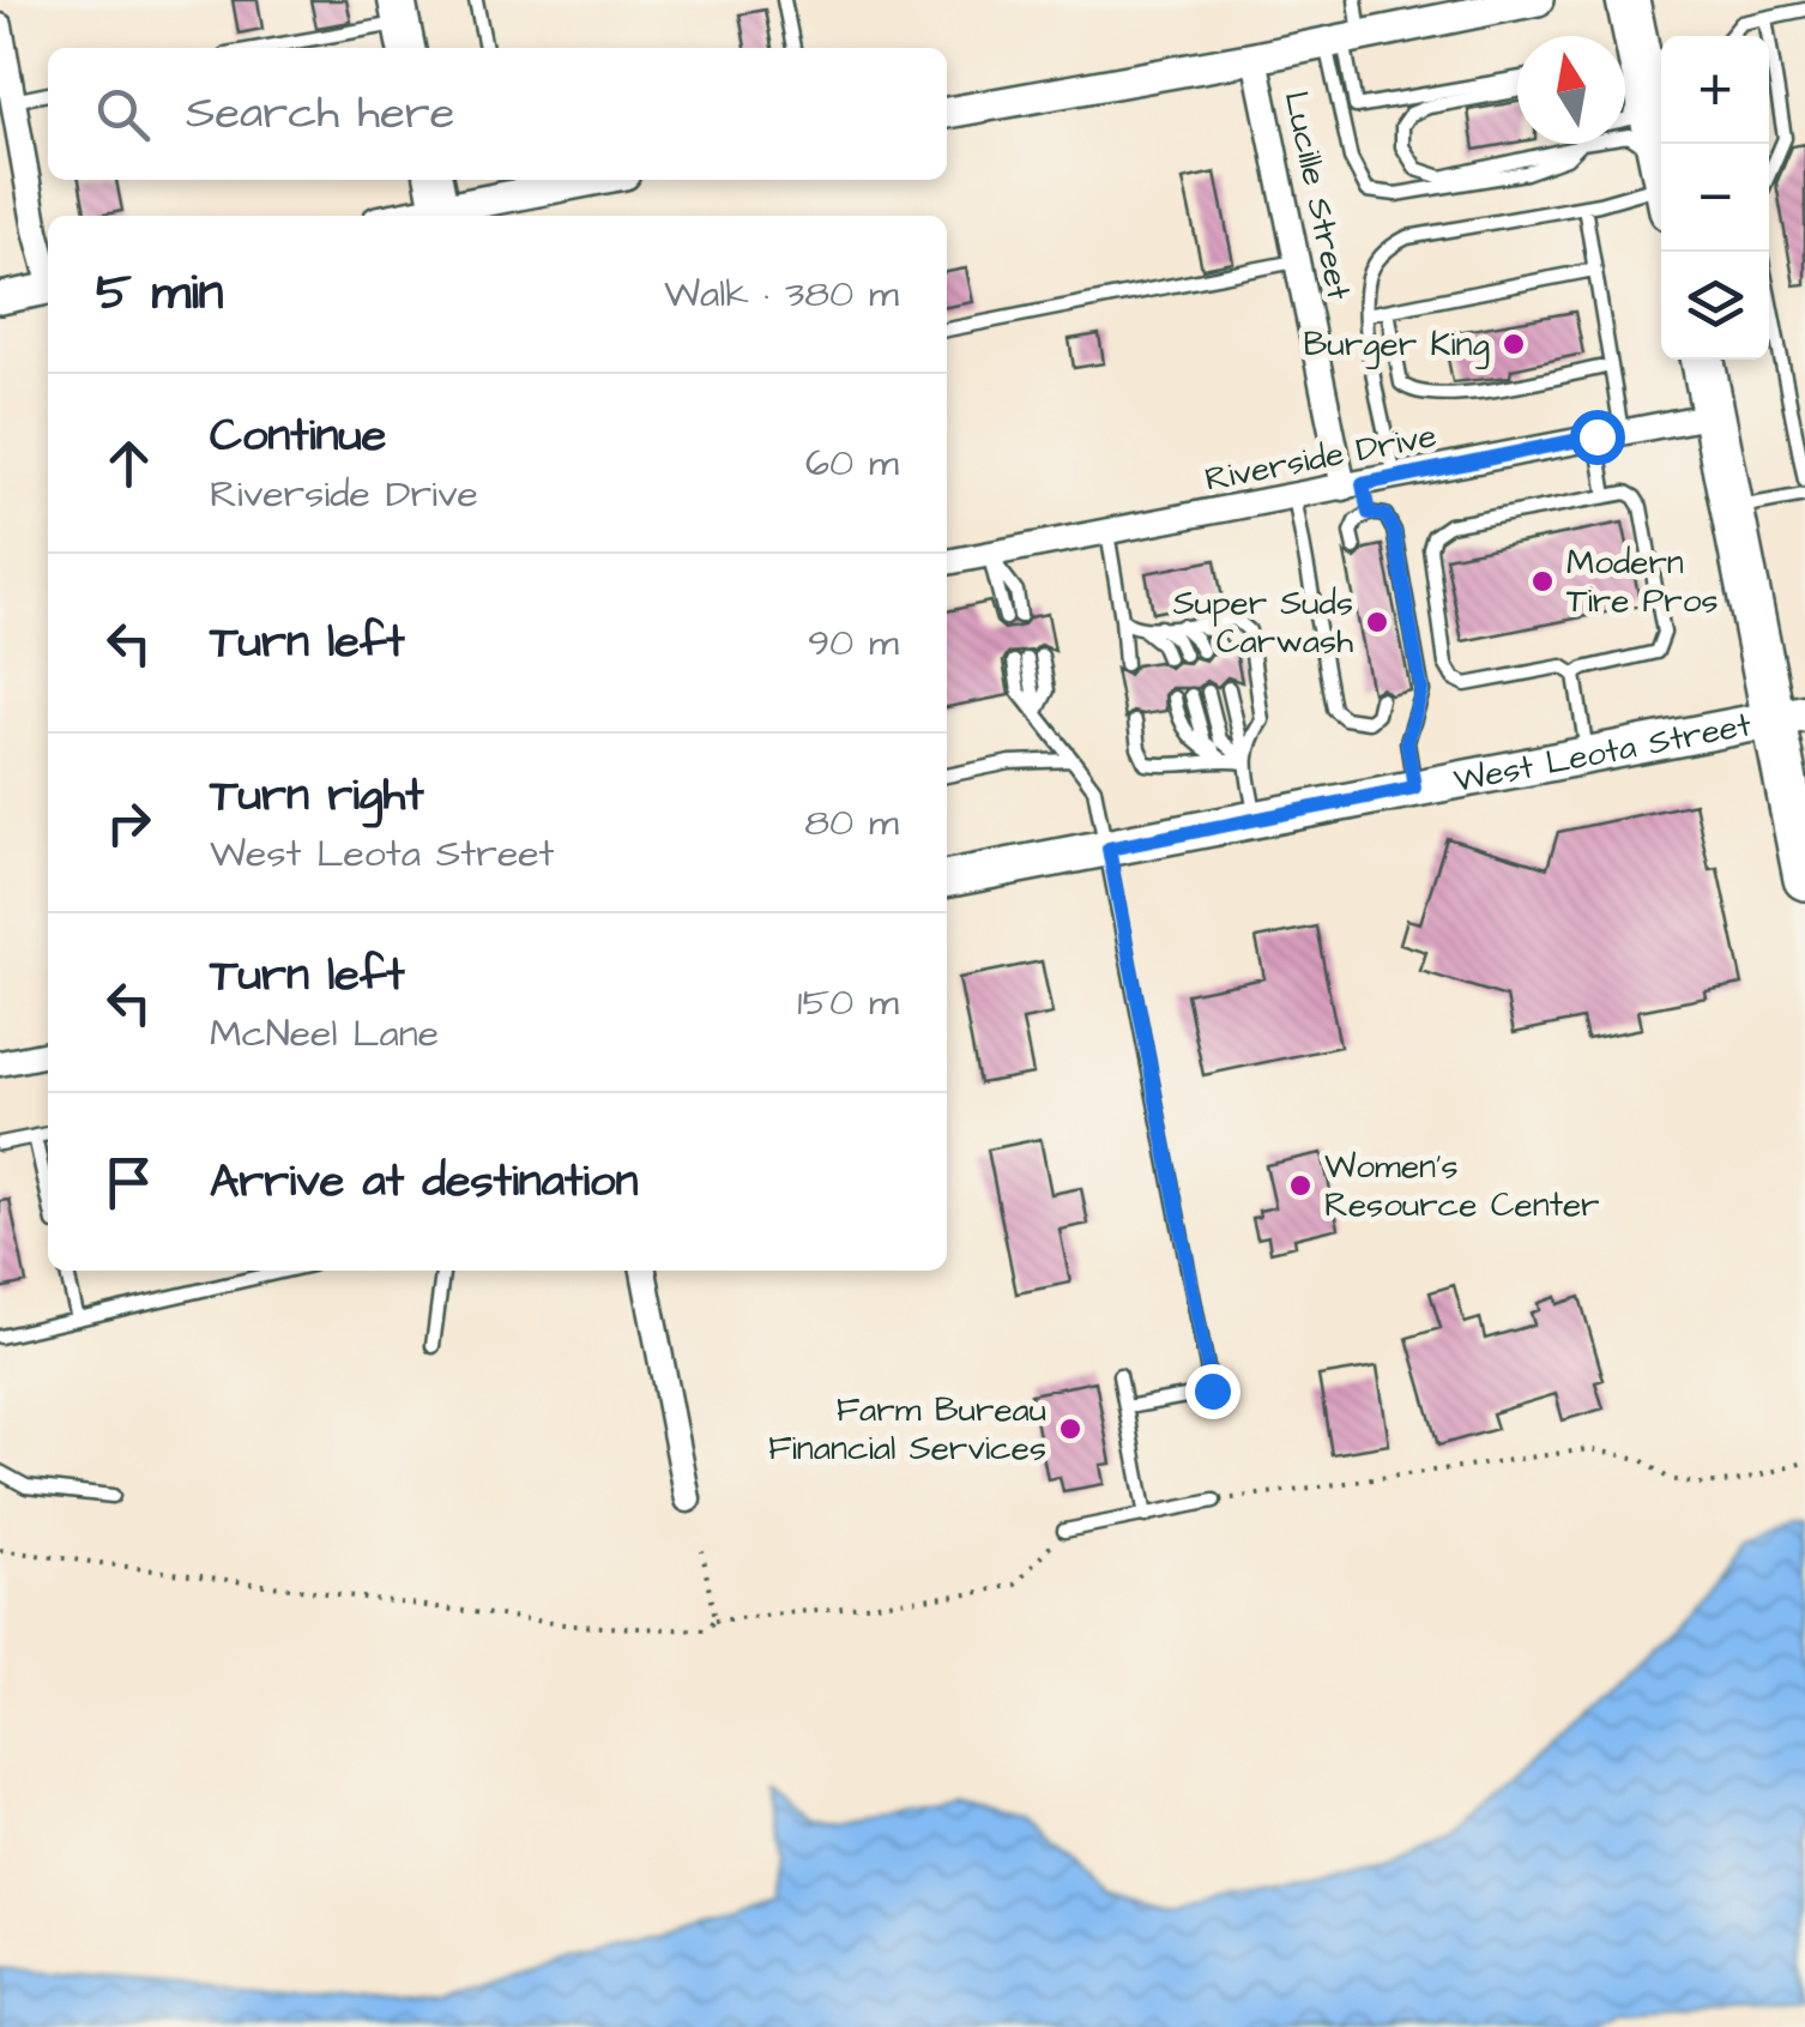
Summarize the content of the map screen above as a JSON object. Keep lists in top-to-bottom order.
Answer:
{
  "streets": {
    "main road": ["West Leota Street"],
    "street": ["Lucille Street", "Riverside Drive"]
  },
  "crossings": [
    ["Lucille Street", "Riverside Drive"]
  ],
  "places": [
    "Burger King",
    "Modern Tire Pros",
    "Super Suds Carwash",
    "Women's Resource Center",
    "Farm Bureau Financial Services"
  ],
  "north": "top",
  "page": {
    "map_buttons": ["+", "−"],
    "search": "Search here",
    "heading": ["5 min", "Walk · 380 m"],
    "list": [
      ["Continue", "Riverside Drive", "60 m"],
      ["Turn left", "90 m"],
      ["Turn right", "West Leota Street", "80 m"],
      ["Turn left", "McNeel Lane", "150 m"],
      "Arrive at destination"
    ]
  }
}
